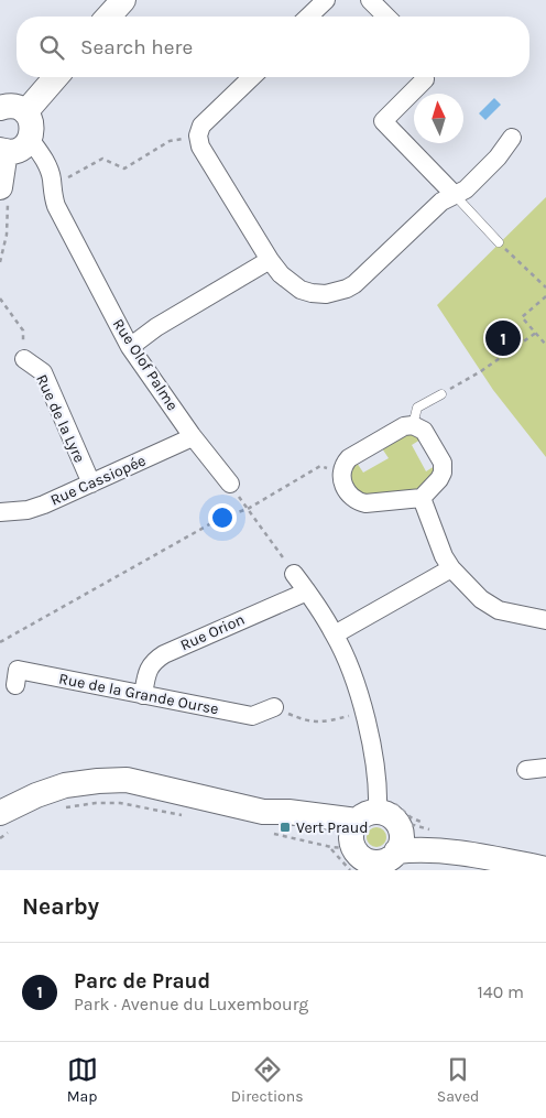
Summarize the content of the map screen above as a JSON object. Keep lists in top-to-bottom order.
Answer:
{
  "streets": {
    "street": [
      "Rue Olof Palme",
      "Rue de la Lyre",
      "Rue Cassiopée",
      "Rue Orion",
      "Rue de la Grande Ourse"
    ]
  },
  "crossings": [
    ["Rue Olof Palme", "Rue Cassiopée"],
    ["Rue de la Lyre", "Rue Cassiopée"],
    ["Rue Orion", "Rue de la Grande Ourse"]
  ],
  "places": {
    "transit": ["Vert Praud"]
  },
  "north": "top",
  "page": {
    "search": "Search here",
    "pins": "1",
    "heading": "Nearby",
    "list": [
      {
        "mark": "1",
        "name": "Parc de Praud",
        "note": "Park · Avenue du Luxembourg",
        "value": "140 m"
      }
    ],
    "nav": ["Map", "Directions", "Saved"]
  }
}
